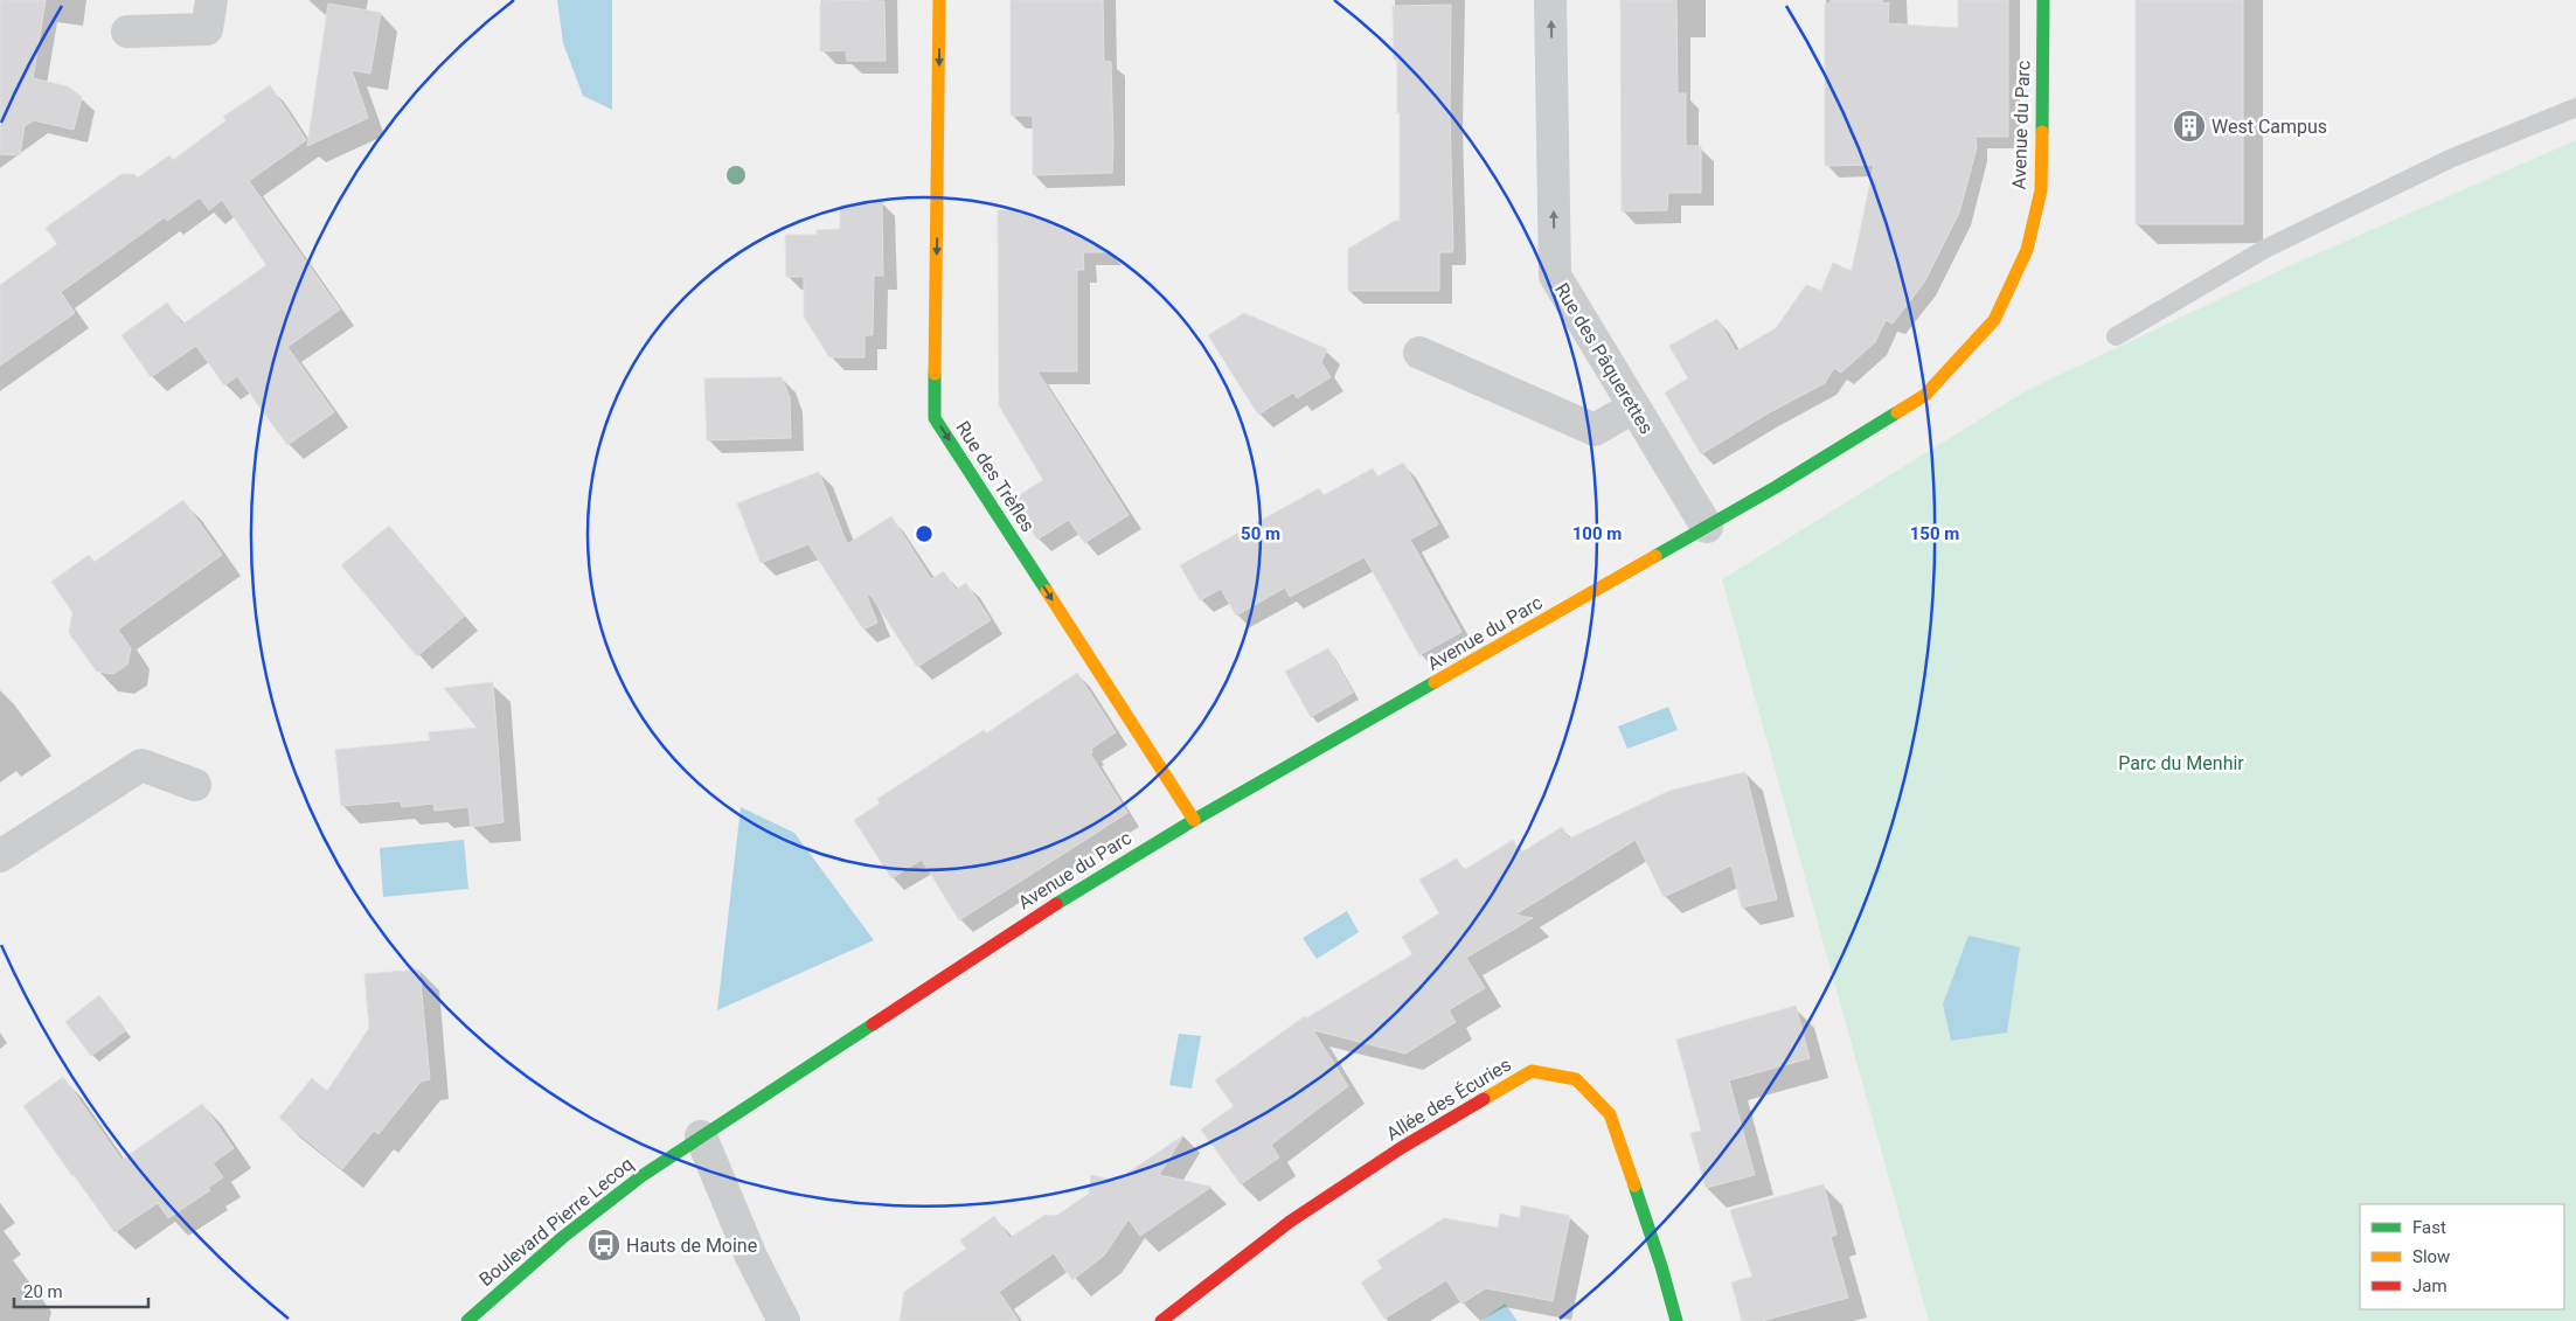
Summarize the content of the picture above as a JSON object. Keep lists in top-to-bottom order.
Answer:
{
  "streets": {
    "street": [
      "Avenue du Parc",
      "Rue des Pâquerettes",
      "Rue des Trèfles",
      "Allée des Écuries",
      "Boulevard Pierre Lecoq"
    ]
  },
  "crossings": [
    ["Avenue du Parc", "Rue des Pâquerettes"],
    ["Avenue du Parc", "Rue des Trèfles"],
    ["Avenue du Parc", "Boulevard Pierre Lecoq"]
  ],
  "one_way": ["Rue des Pâquerettes", "Rue des Trèfles"],
  "parks": ["Parc du Menhir"],
  "places": {
    "building": ["West Campus"],
    "bus stop": ["Hauts de Moine"]
  },
  "legend": ["Fast", "Slow", "Jam"],
  "scale_bar": "20 m",
  "rings": ["50 m", "100 m", "150 m"]
}
